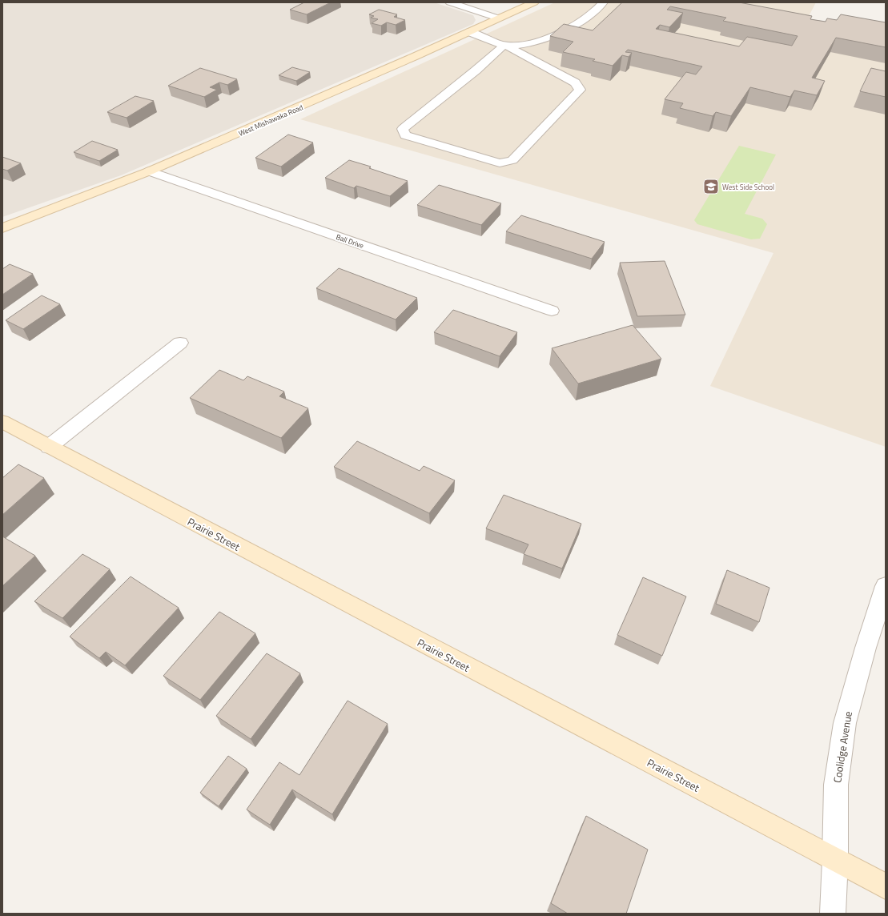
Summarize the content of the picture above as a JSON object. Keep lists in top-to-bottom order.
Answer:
{
  "streets": {
    "main road": ["West Mishawaka Road", "Prairie Street"],
    "street": ["Ball Drive", "Coolidge Avenue"]
  },
  "crossings": [
    ["West Mishawaka Road", "Ball Drive"],
    ["Prairie Street", "Coolidge Avenue"]
  ],
  "places": {
    "school or university": ["West Side School"]
  }
}
